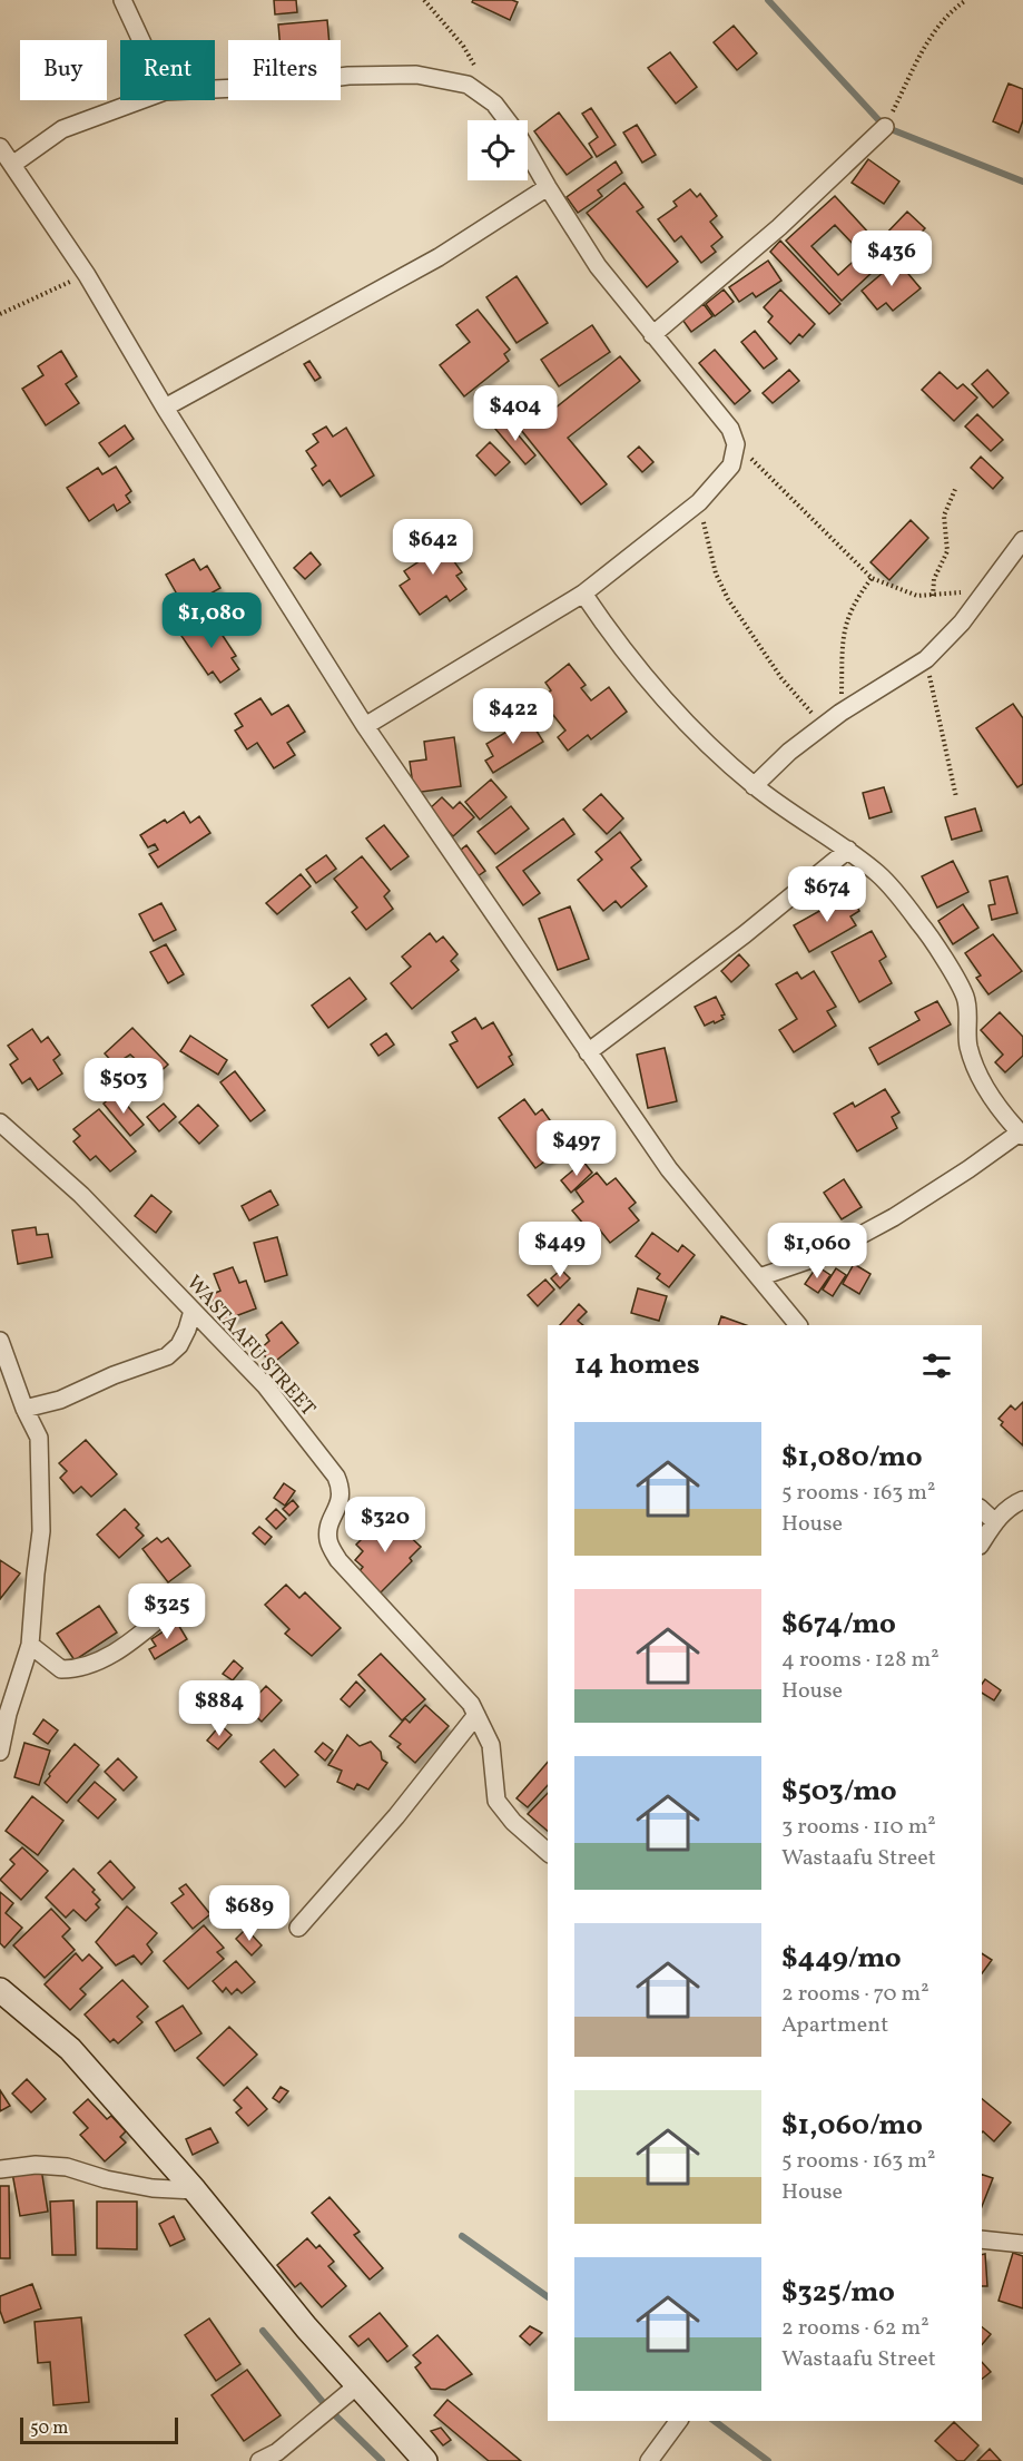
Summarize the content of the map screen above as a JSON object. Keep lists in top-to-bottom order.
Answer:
{
  "streets": {
    "street": ["WASTAAFU STREET"]
  },
  "scale_bar": "50 m",
  "page": {
    "chip": ["Buy", "Rent", "Filters"],
    "price": [
      "$436",
      "$404",
      "$642",
      "$1,080",
      "$422",
      "$674",
      "$503",
      "$497",
      "$449",
      "$1,060",
      "$320",
      "$325",
      "$884",
      "$689"
    ],
    "heading": "14 homes",
    "list": [
      {
        "name": "$1,080/mo",
        "note": "5 rooms · 163 m² · House"
      },
      {
        "name": "$674/mo",
        "note": "4 rooms · 128 m² · House"
      },
      {
        "name": "$503/mo",
        "note": "3 rooms · 110 m² · Wastaafu Street"
      },
      {
        "name": "$449/mo",
        "note": "2 rooms · 70 m² · Apartment"
      },
      {
        "name": "$1,060/mo",
        "note": "5 rooms · 163 m² · House"
      },
      {
        "name": "$325/mo",
        "note": "2 rooms · 62 m² · Wastaafu Street"
      }
    ],
    "scale": "50 m"
  }
}
